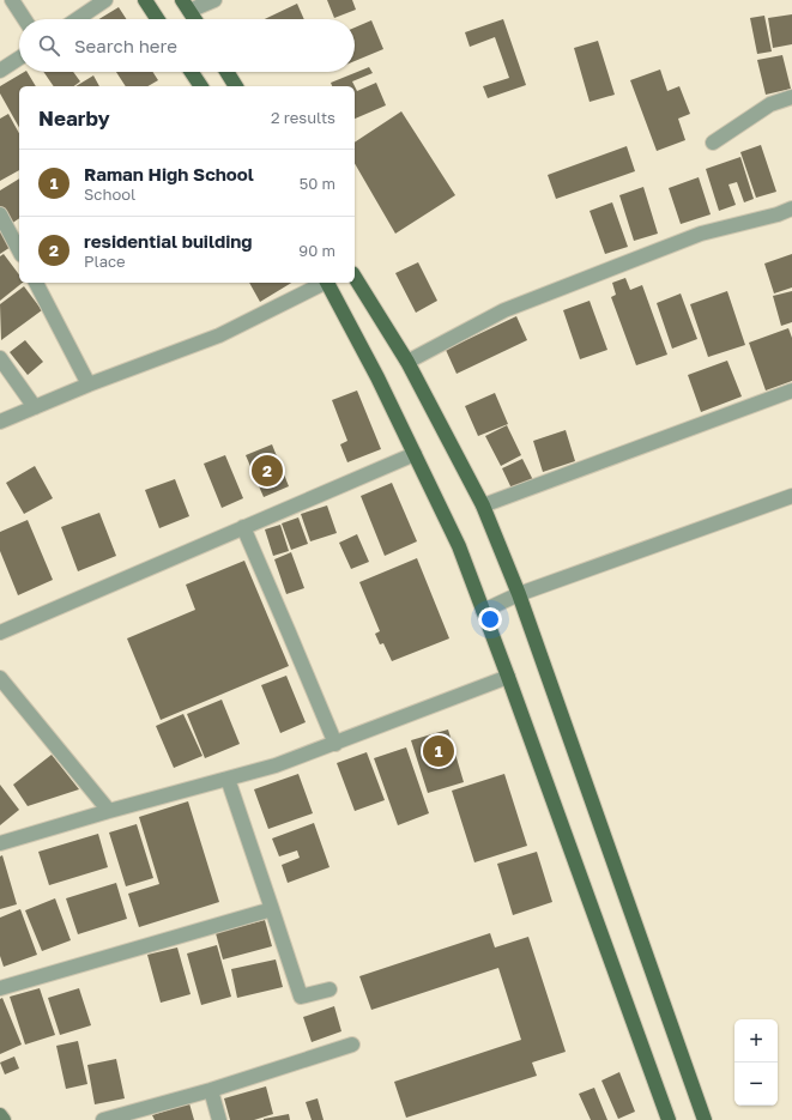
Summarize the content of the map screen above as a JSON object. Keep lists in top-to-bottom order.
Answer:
{
  "page": {
    "search": "Search here",
    "heading": ["Nearby", "2 results"],
    "list": [
      {
        "mark": "1",
        "name": "Raman High School",
        "note": "School",
        "value": "50 m"
      },
      {
        "mark": "2",
        "name": "residential building",
        "note": "Place",
        "value": "90 m"
      }
    ],
    "pins": ["2", "1"],
    "map_buttons": ["+", "−"]
  }
}
